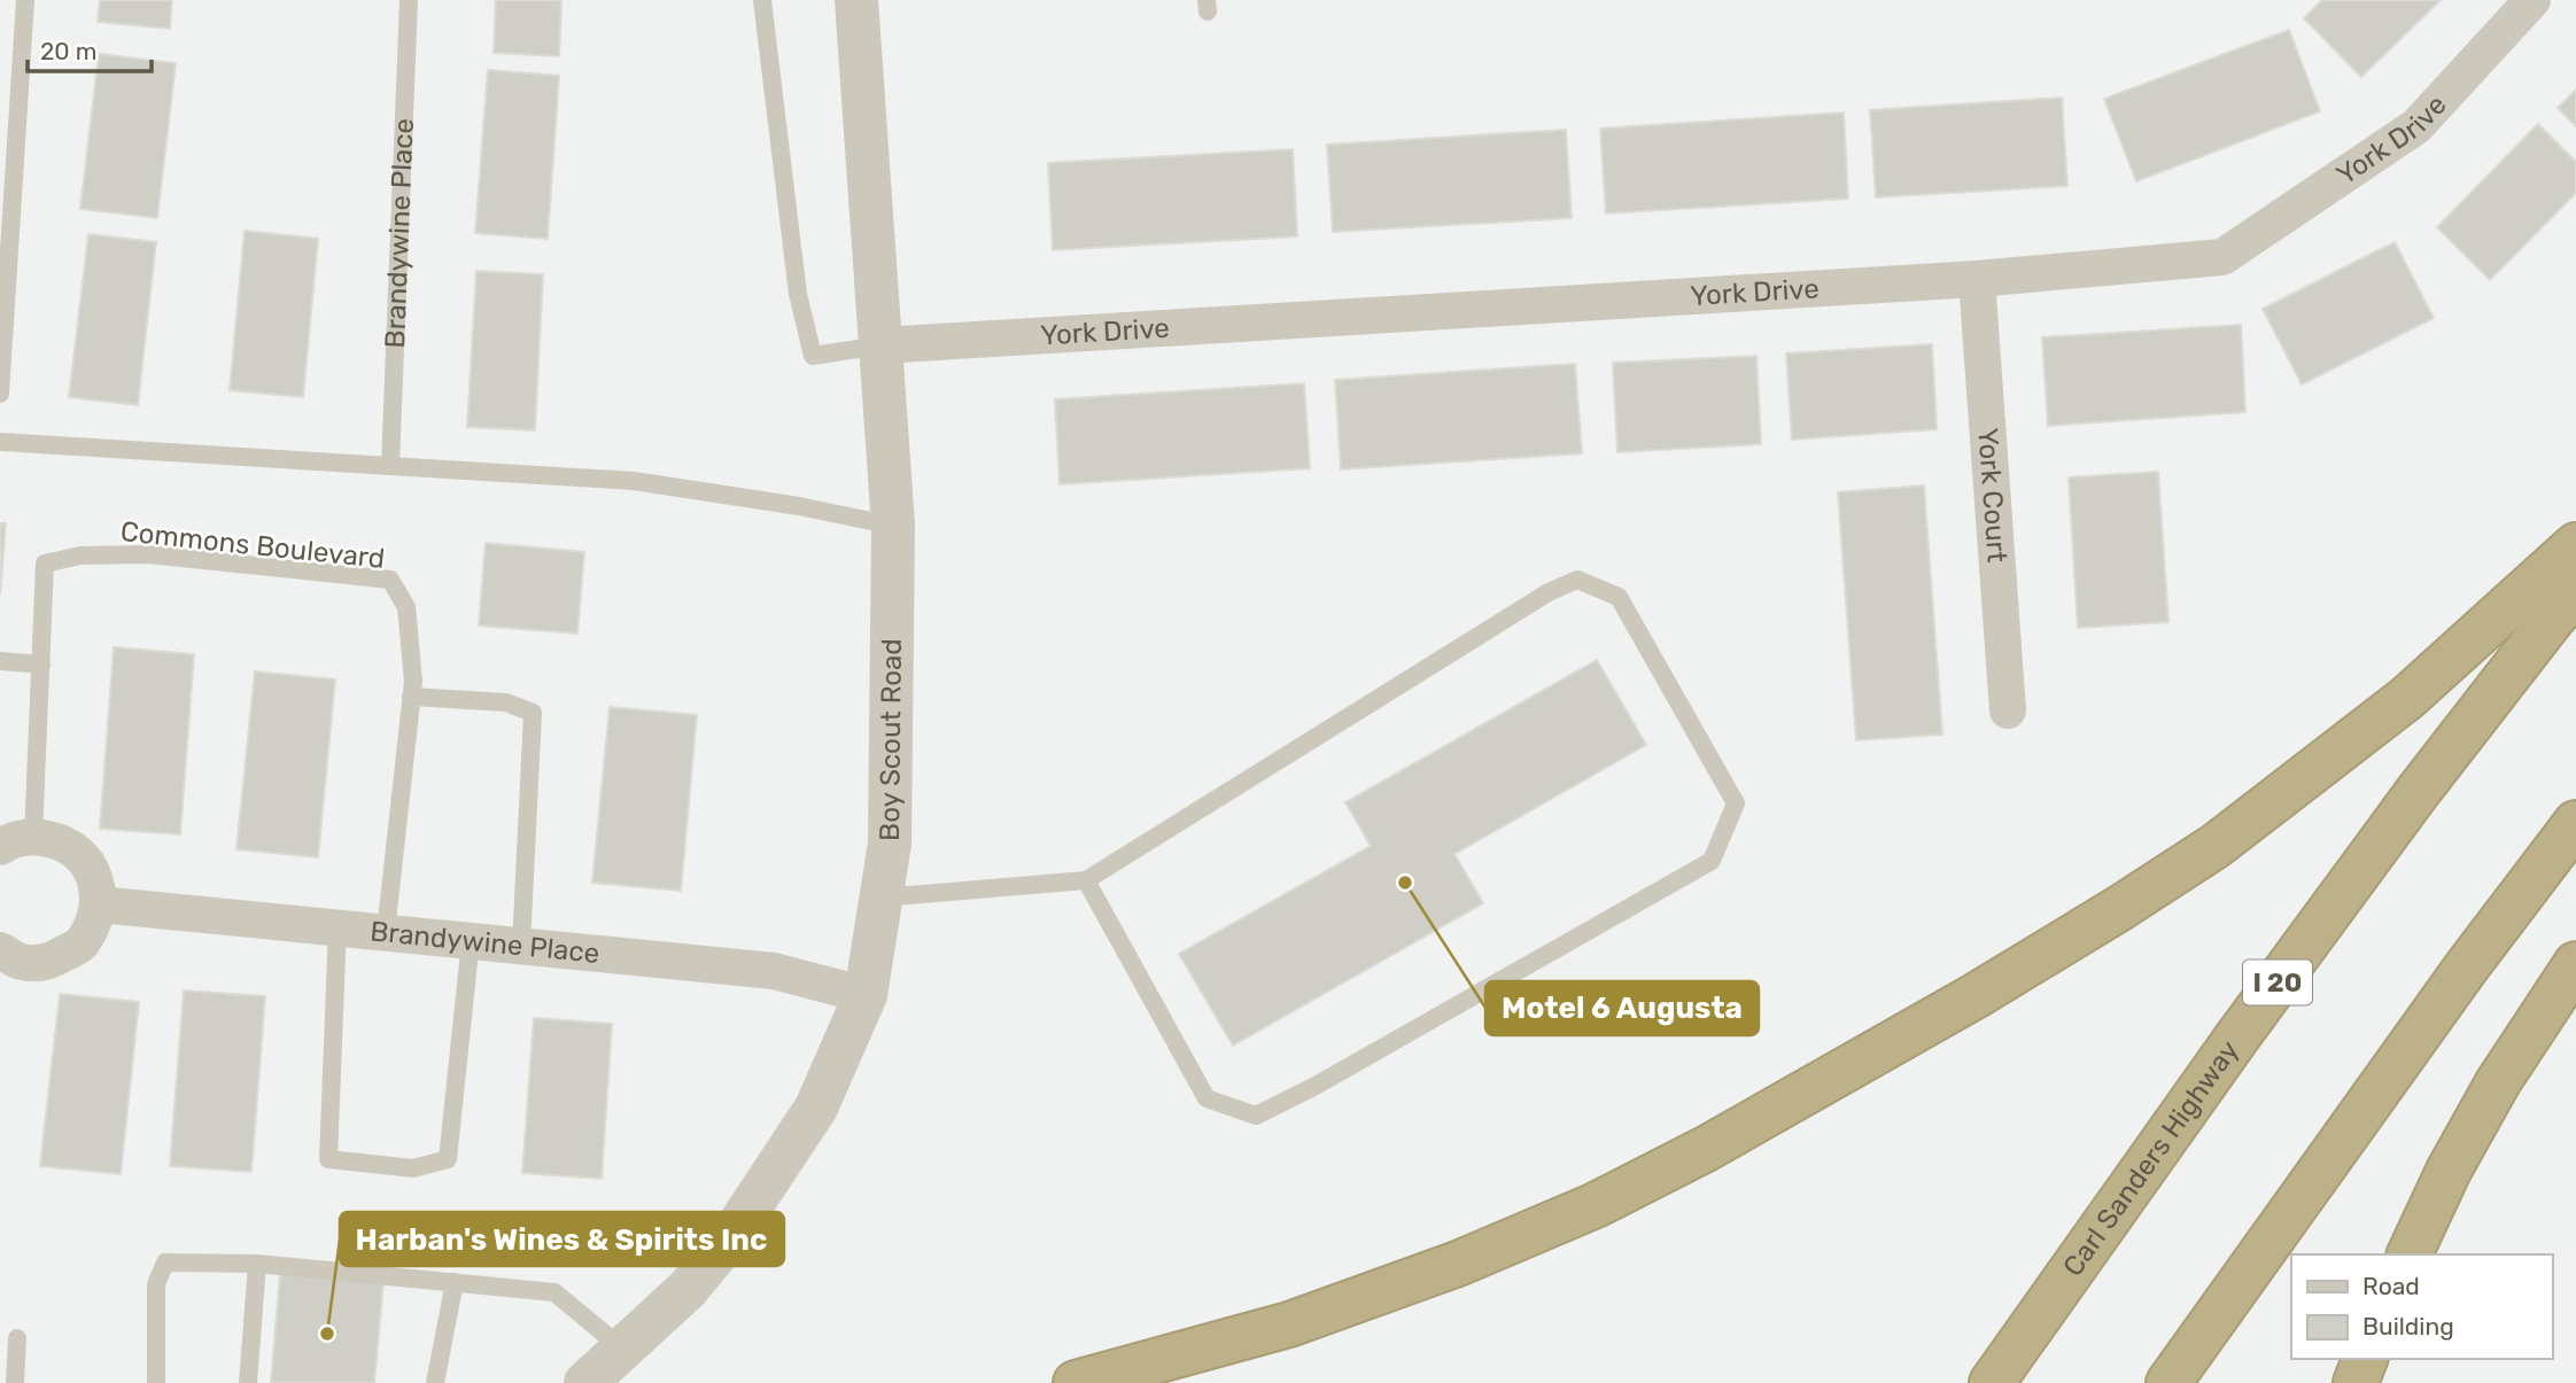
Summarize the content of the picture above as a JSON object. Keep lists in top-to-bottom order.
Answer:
{
  "streets": {
    "highway": ["I 20", "Carl Sanders Highway"],
    "street": [
      "York Drive",
      "Brandywine Place",
      "York Court",
      "Boy Scout Road"
    ],
    "lane": ["Commons Boulevard"]
  },
  "crossings": [
    ["York Drive", "York Court"],
    ["York Drive", "Boy Scout Road"],
    ["Brandywine Place", "Commons Boulevard"],
    ["Brandywine Place", "Boy Scout Road"]
  ],
  "places": ["Motel 6 Augusta", "Harban's Wines & Spirits Inc"],
  "legend": ["Road", "Building"],
  "scale_bar": "20 m"
}
